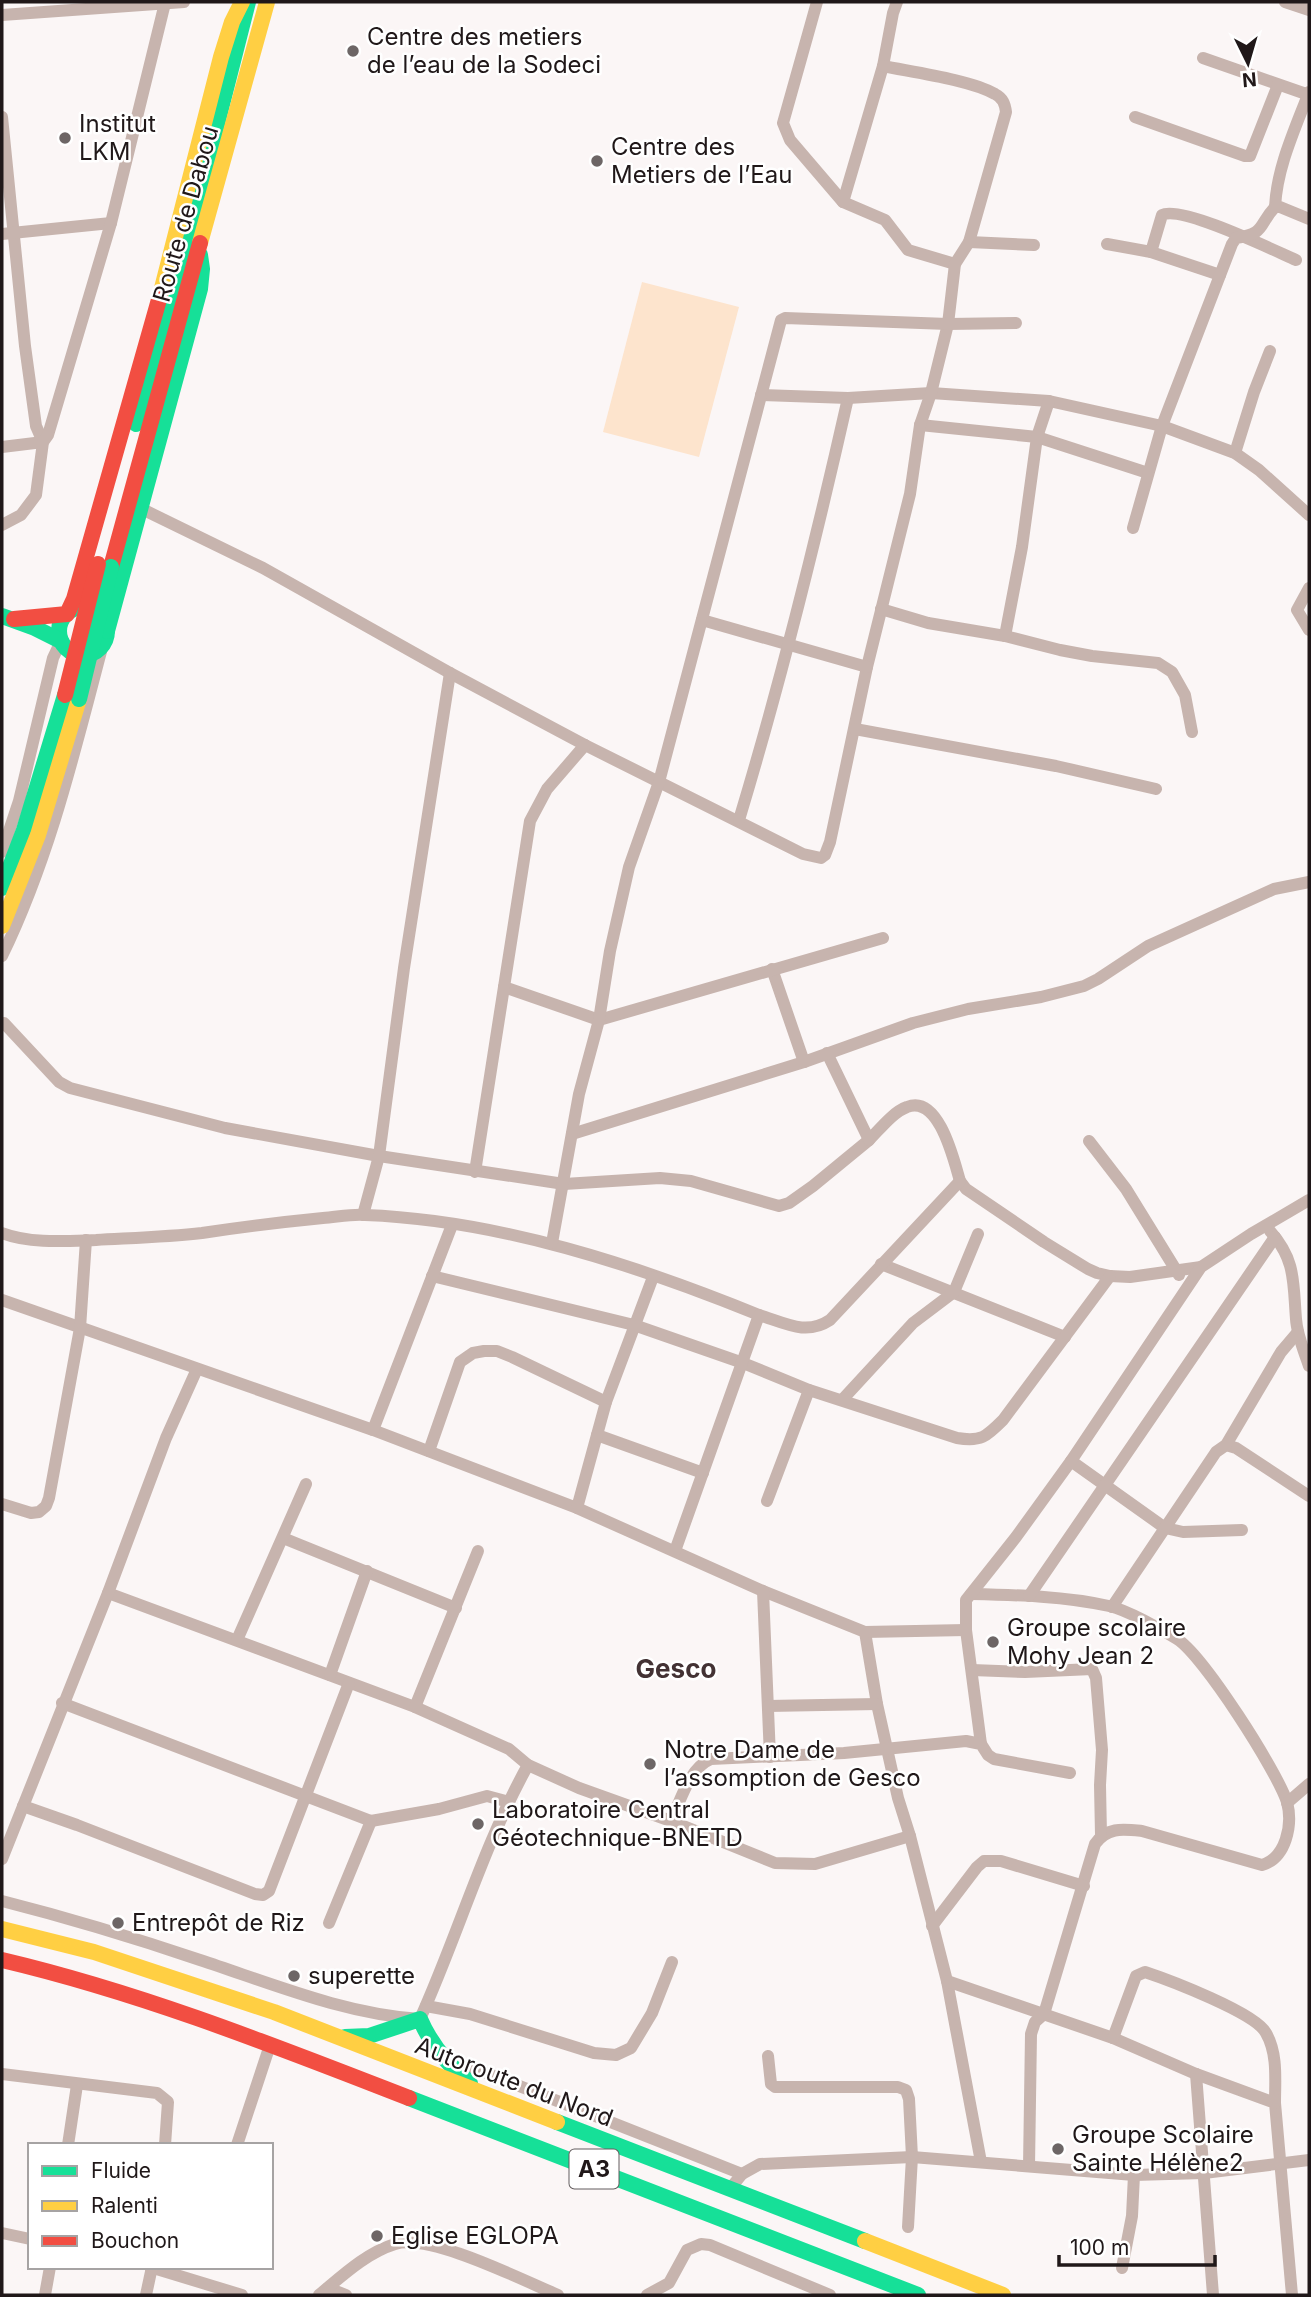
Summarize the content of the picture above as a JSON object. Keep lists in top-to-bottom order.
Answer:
{
  "streets": {
    "main road": ["Route de Dabou", "Autoroute du Nord", "A3"]
  },
  "districts": ["Gesco"],
  "places": [
    "Centre des metiers de l’eau de la Sodeci",
    "Institut LKM",
    "Centre des Metiers de l’Eau",
    "Groupe scolaire Mohy Jean 2",
    "Notre Dame de l’assomption de Gesco",
    "Laboratoire Central Géotechnique-BNETD",
    "Entrepôt de Riz",
    "superette",
    "Groupe Scolaire Sainte Hélène2",
    "Eglise EGLOPA"
  ],
  "legend": ["Fluide", "Ralenti", "Bouchon"],
  "scale_bar": "100 m",
  "north": "bottom"
}
